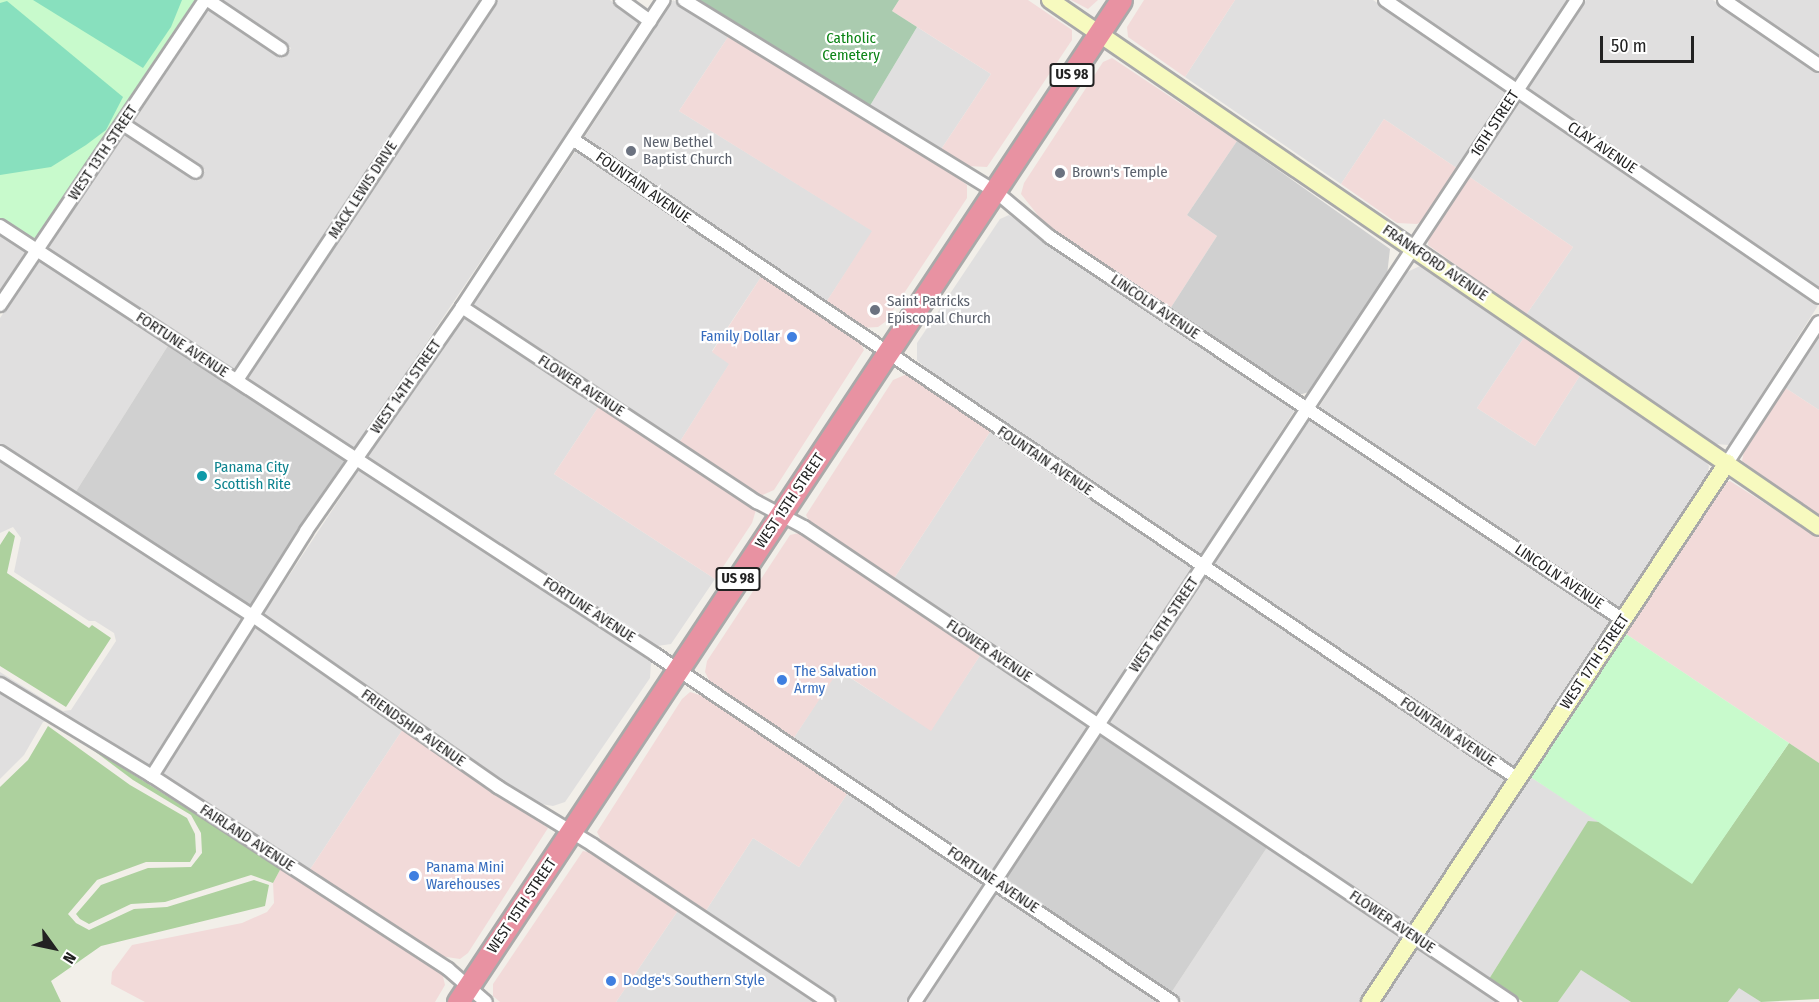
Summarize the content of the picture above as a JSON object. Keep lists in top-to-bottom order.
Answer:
{
  "streets": {
    "highway": ["US 98", "WEST 15TH STREET"],
    "main road": ["FRANKFORD AVENUE", "WEST 17TH STREET"],
    "street": [
      "16TH STREET",
      "CLAY AVENUE",
      "WEST 13TH STREET",
      "FOUNTAIN AVENUE",
      "MACK LEWIS DRIVE",
      "LINCOLN AVENUE",
      "FORTUNE AVENUE",
      "FLOWER AVENUE",
      "WEST 14TH STREET",
      "WEST 16TH STREET",
      "FRIENDSHIP AVENUE",
      "FAIRLAND AVENUE"
    ]
  },
  "crossings": [
    ["16TH STREET", "CLAY AVENUE"],
    ["16TH STREET", "FRANKFORD AVENUE"],
    ["16TH STREET", "WEST 16TH STREET"],
    ["WEST 13TH STREET", "FORTUNE AVENUE"],
    ["FOUNTAIN AVENUE", "WEST 14TH STREET"],
    ["FOUNTAIN AVENUE", "WEST 15TH STREET"],
    ["FOUNTAIN AVENUE", "WEST 16TH STREET"],
    ["FOUNTAIN AVENUE", "WEST 17TH STREET"],
    ["MACK LEWIS DRIVE", "FORTUNE AVENUE"],
    ["FRANKFORD AVENUE", "WEST 15TH STREET"],
    ["FRANKFORD AVENUE", "WEST 16TH STREET"],
    ["FRANKFORD AVENUE", "WEST 17TH STREET"],
    ["LINCOLN AVENUE", "WEST 15TH STREET"],
    ["LINCOLN AVENUE", "WEST 16TH STREET"],
    ["LINCOLN AVENUE", "WEST 17TH STREET"],
    ["FORTUNE AVENUE", "WEST 14TH STREET"],
    ["FORTUNE AVENUE", "WEST 15TH STREET"],
    ["FORTUNE AVENUE", "WEST 16TH STREET"],
    ["FLOWER AVENUE", "WEST 14TH STREET"],
    ["FLOWER AVENUE", "WEST 15TH STREET"],
    ["FLOWER AVENUE", "WEST 16TH STREET"],
    ["FLOWER AVENUE", "WEST 17TH STREET"],
    ["WEST 14TH STREET", "FRIENDSHIP AVENUE"],
    ["WEST 14TH STREET", "FAIRLAND AVENUE"],
    ["WEST 15TH STREET", "FRIENDSHIP AVENUE"],
    ["WEST 15TH STREET", "FAIRLAND AVENUE"]
  ],
  "parks": ["Catholic Cemetery"],
  "places": [
    "New Bethel Baptist Church",
    "Brown's Temple",
    "Saint Patricks Episcopal Church",
    "Family Dollar",
    "Panama City Scottish Rite",
    "The Salvation Army",
    "Panama Mini Warehouses",
    "Dodge's Southern Style"
  ],
  "scale_bar": "50 m",
  "north": "bottom right"
}
